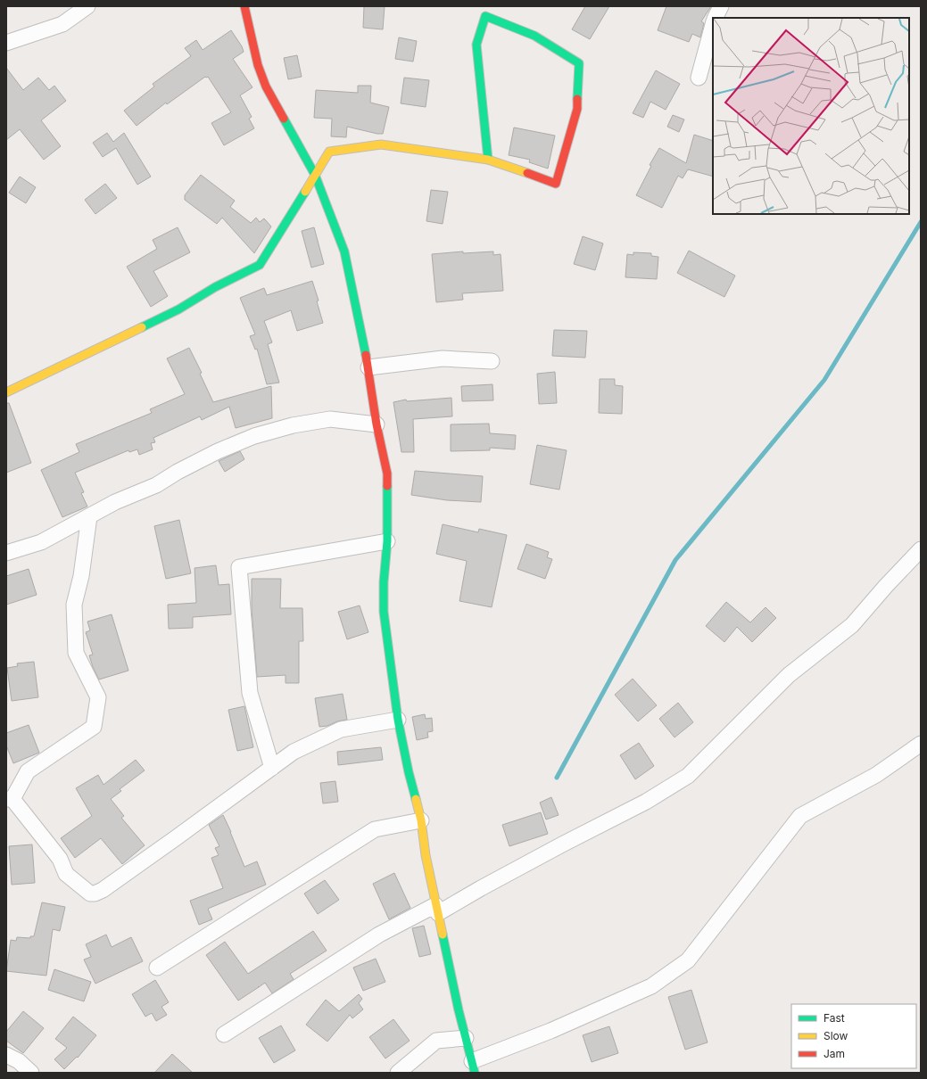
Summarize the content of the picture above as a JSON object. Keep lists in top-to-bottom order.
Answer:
{
  "legend": ["Fast", "Slow", "Jam"]
}
